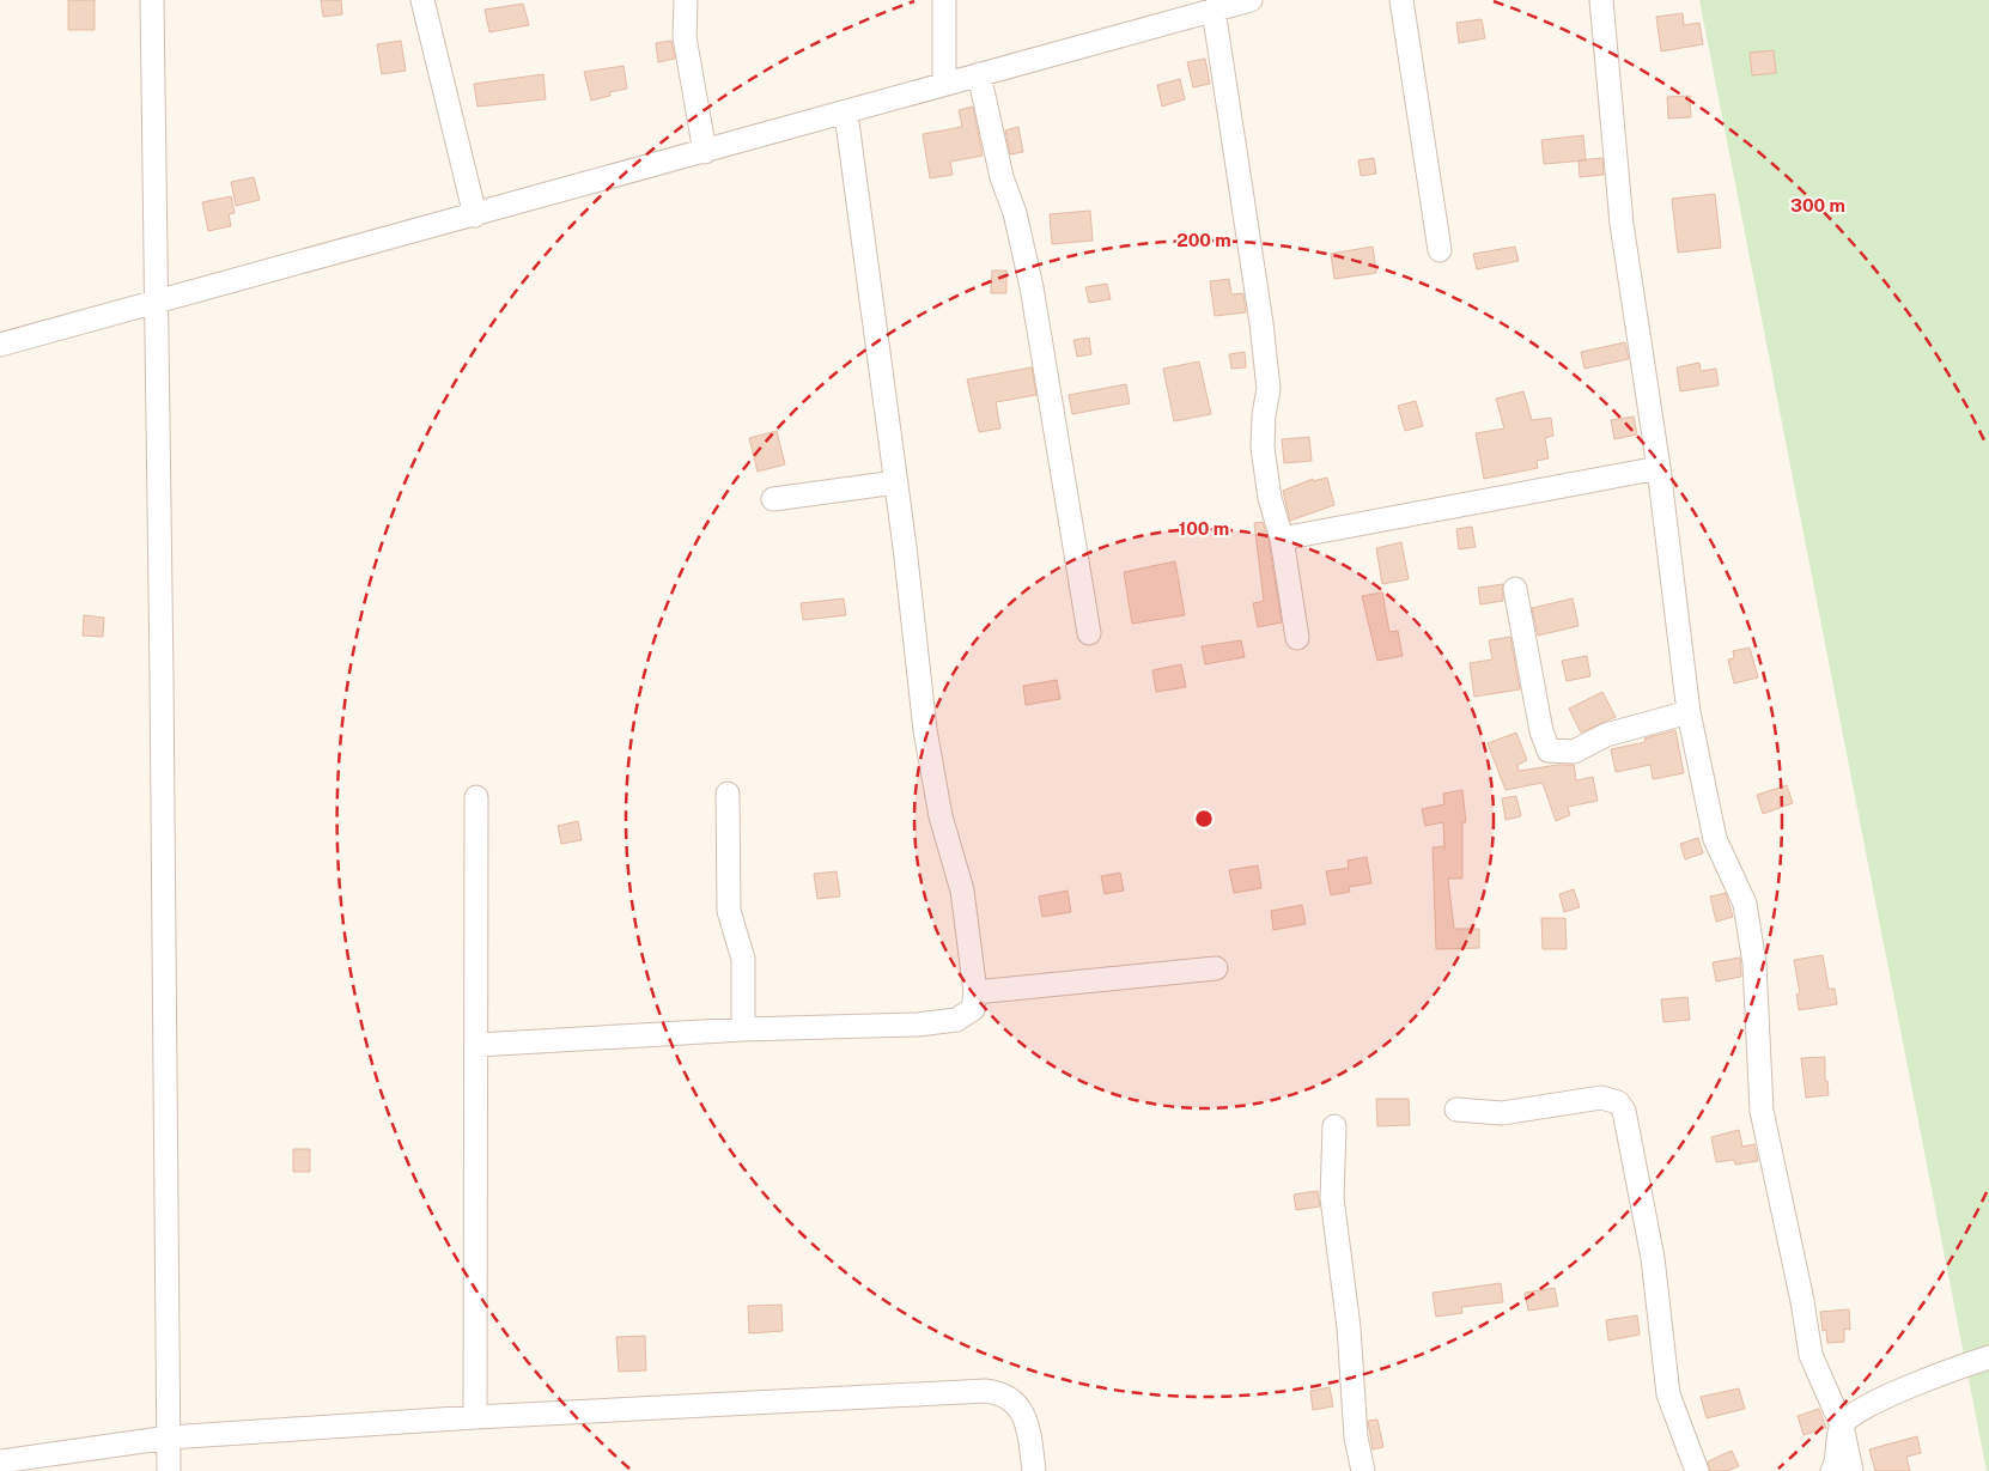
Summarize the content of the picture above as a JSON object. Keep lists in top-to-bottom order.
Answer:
{
  "rings": ["300 m", "200 m", "100 m"]
}
